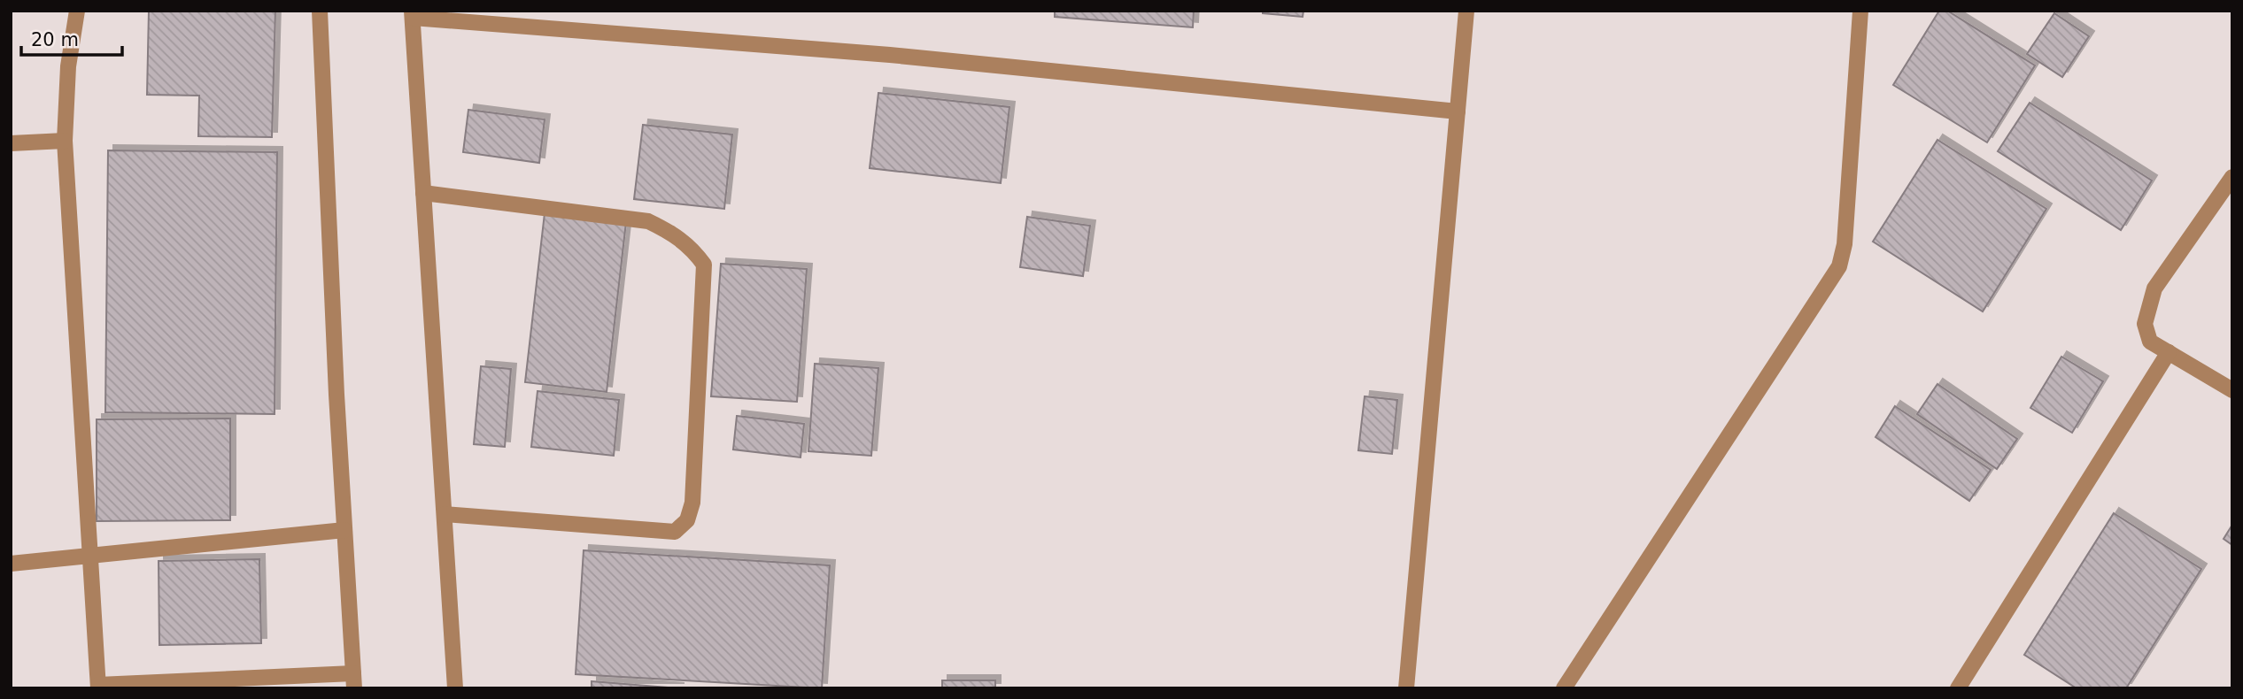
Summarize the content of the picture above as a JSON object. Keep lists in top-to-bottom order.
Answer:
{
  "scale_bar": "20 m"
}
